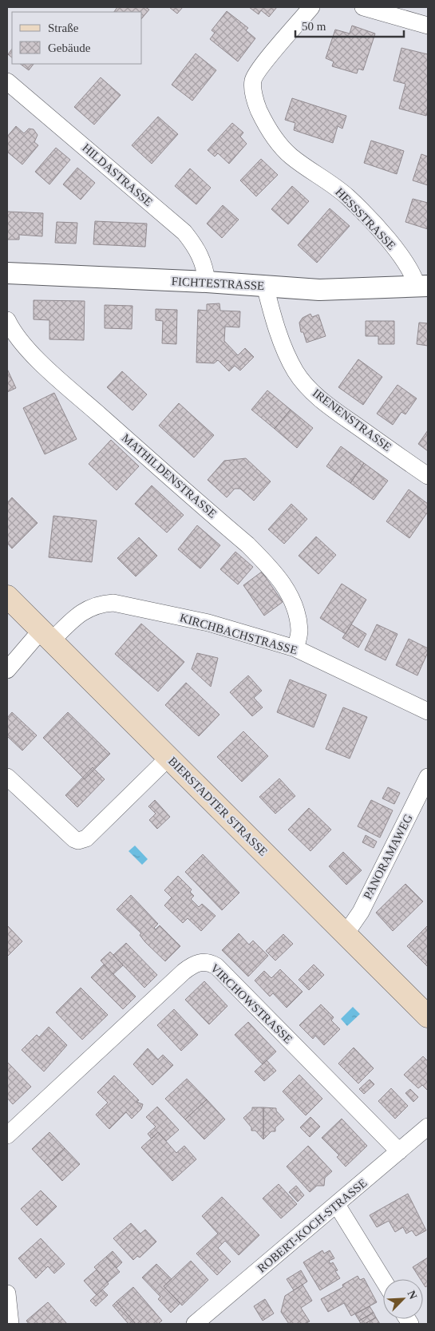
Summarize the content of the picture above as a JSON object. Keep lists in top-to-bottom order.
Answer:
{
  "streets": {
    "main road": ["BIERSTADTER STRASSE"],
    "street": [
      "HILDASTRASSE",
      "HESSSTRASSE",
      "FICHTESTRASSE",
      "IRENENSTRASSE",
      "MATHILDENSTRASSE",
      "KIRCHBACHSTRASSE",
      "PANORAMAWEG",
      "VIRCHOWSTRASSE",
      "ROBERT-KOCH-STRASSE"
    ]
  },
  "crossings": [
    ["HILDASTRASSE", "FICHTESTRASSE"],
    ["HESSSTRASSE", "FICHTESTRASSE"],
    ["FICHTESTRASSE", "IRENENSTRASSE"],
    ["MATHILDENSTRASSE", "KIRCHBACHSTRASSE"],
    ["KIRCHBACHSTRASSE", "BIERSTADTER STRASSE"],
    ["BIERSTADTER STRASSE", "PANORAMAWEG"],
    ["VIRCHOWSTRASSE", "ROBERT-KOCH-STRASSE"]
  ],
  "legend": ["Straße", "Gebäude"],
  "scale_bar": "50 m",
  "north": "top right"
}
